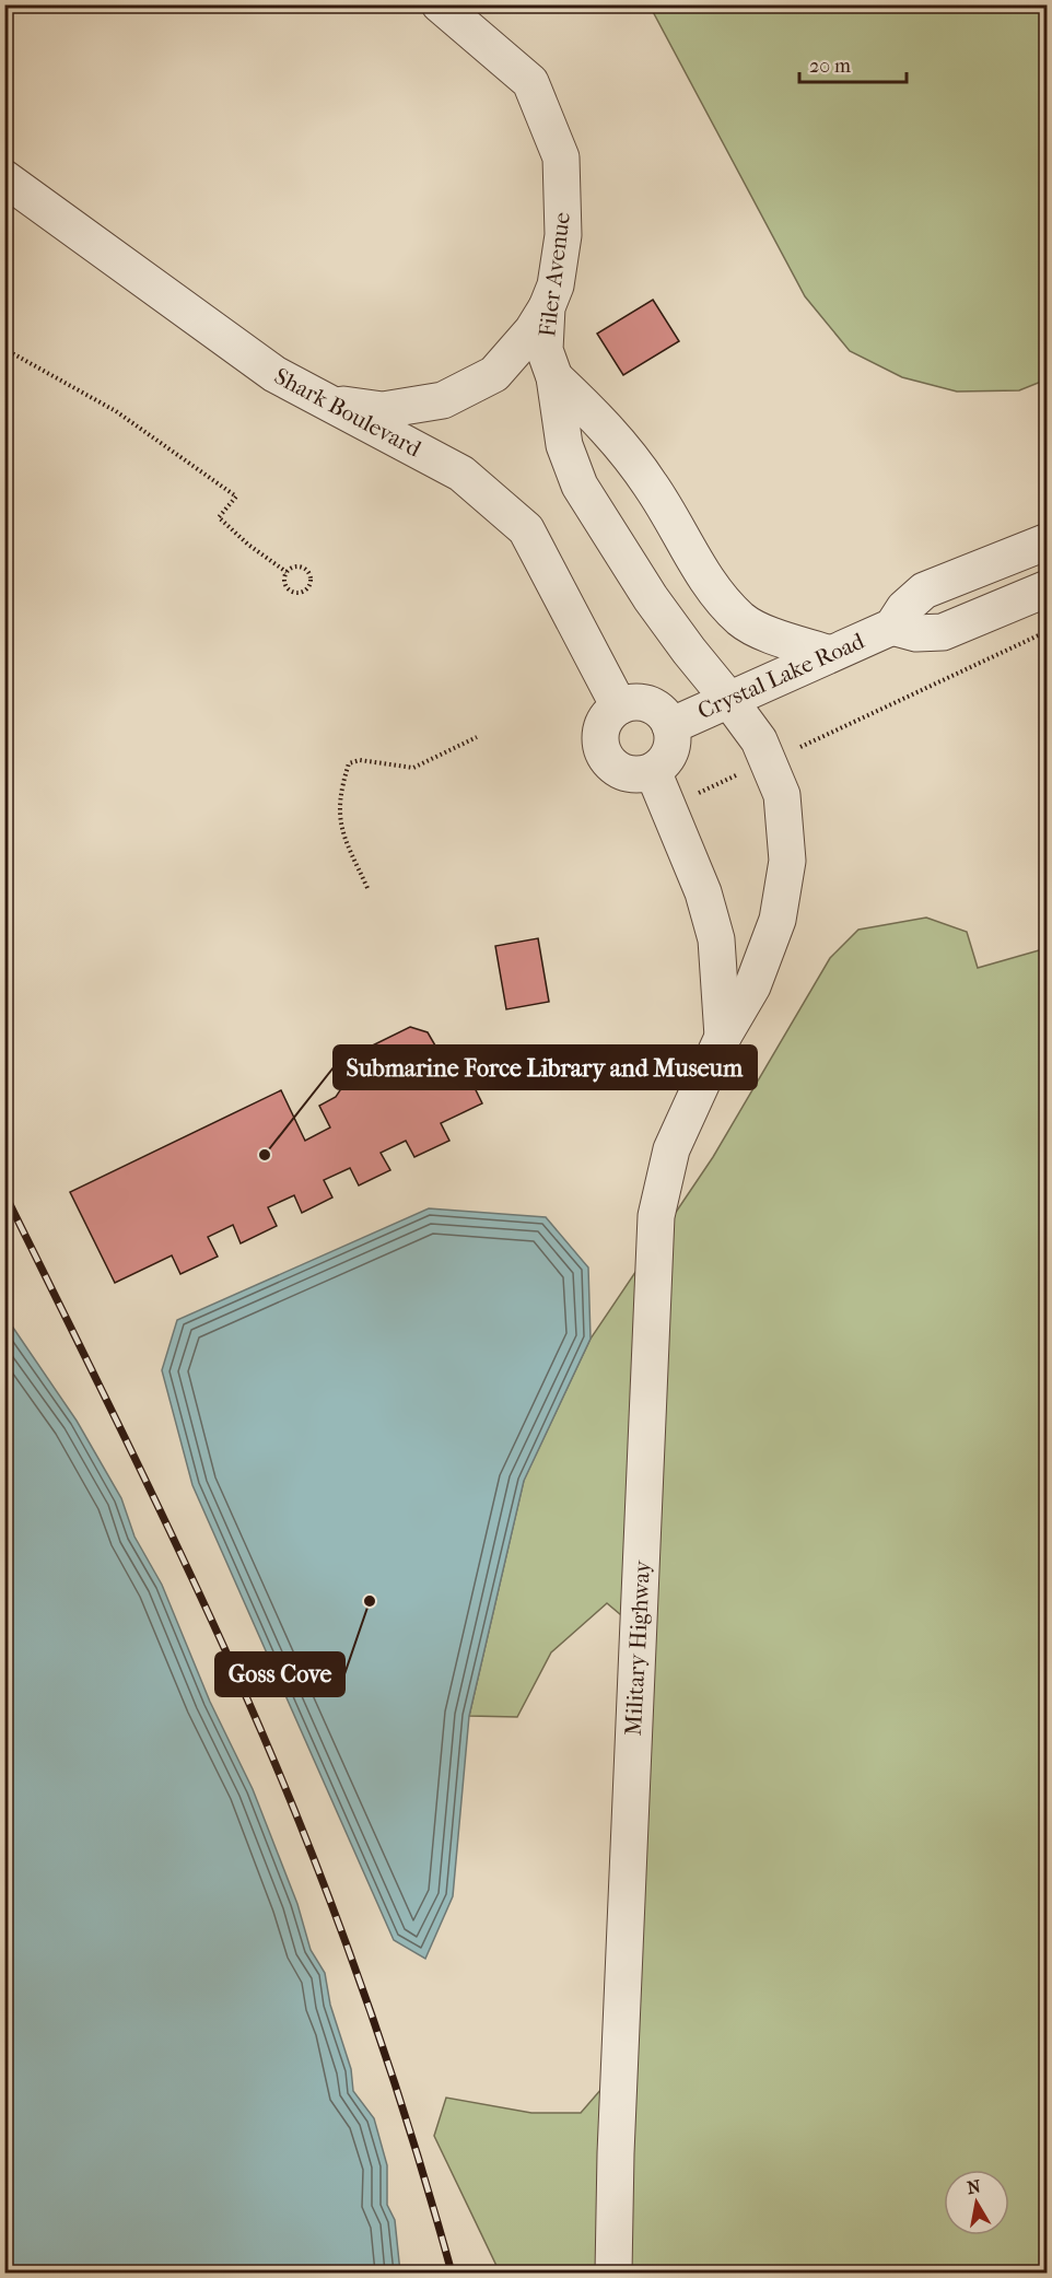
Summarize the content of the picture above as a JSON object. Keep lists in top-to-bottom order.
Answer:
{
  "streets": {
    "street": [
      "Filer Avenue",
      "Shark Boulevard",
      "Crystal Lake Road",
      "Military Highway"
    ]
  },
  "crossings": [
    ["Filer Avenue", "Crystal Lake Road"],
    ["Filer Avenue", "Military Highway"],
    ["Shark Boulevard", "Crystal Lake Road"],
    ["Shark Boulevard", "Military Highway"],
    ["Crystal Lake Road", "Military Highway"]
  ],
  "places": ["Submarine Force Library and Museum", "Goss Cove"],
  "scale_bar": "20 m",
  "north": "top"
}
